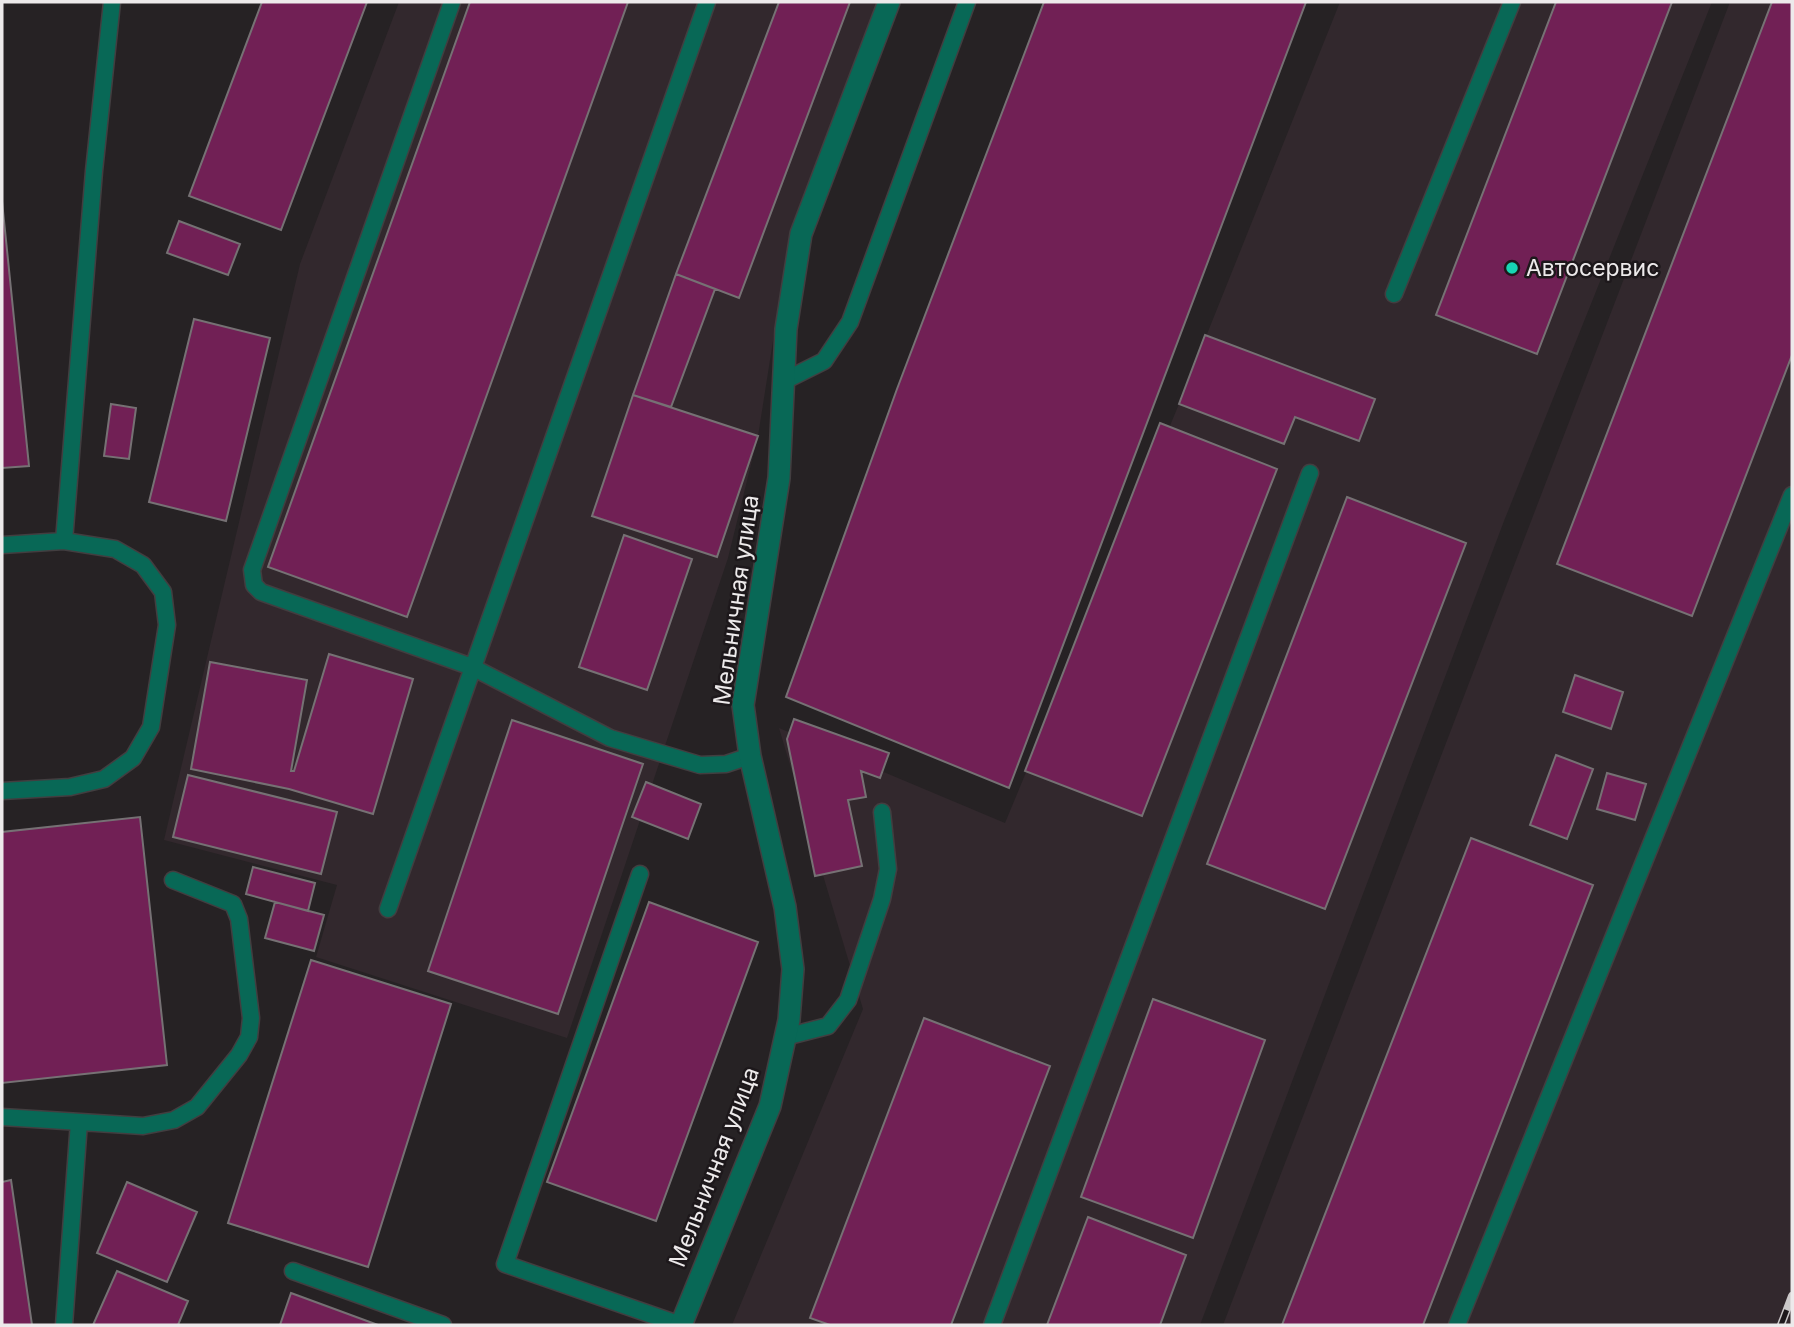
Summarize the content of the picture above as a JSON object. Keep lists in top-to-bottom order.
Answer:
{
  "streets": {
    "street": ["Мельничная улица"]
  },
  "places": ["Автосервис"]
}
